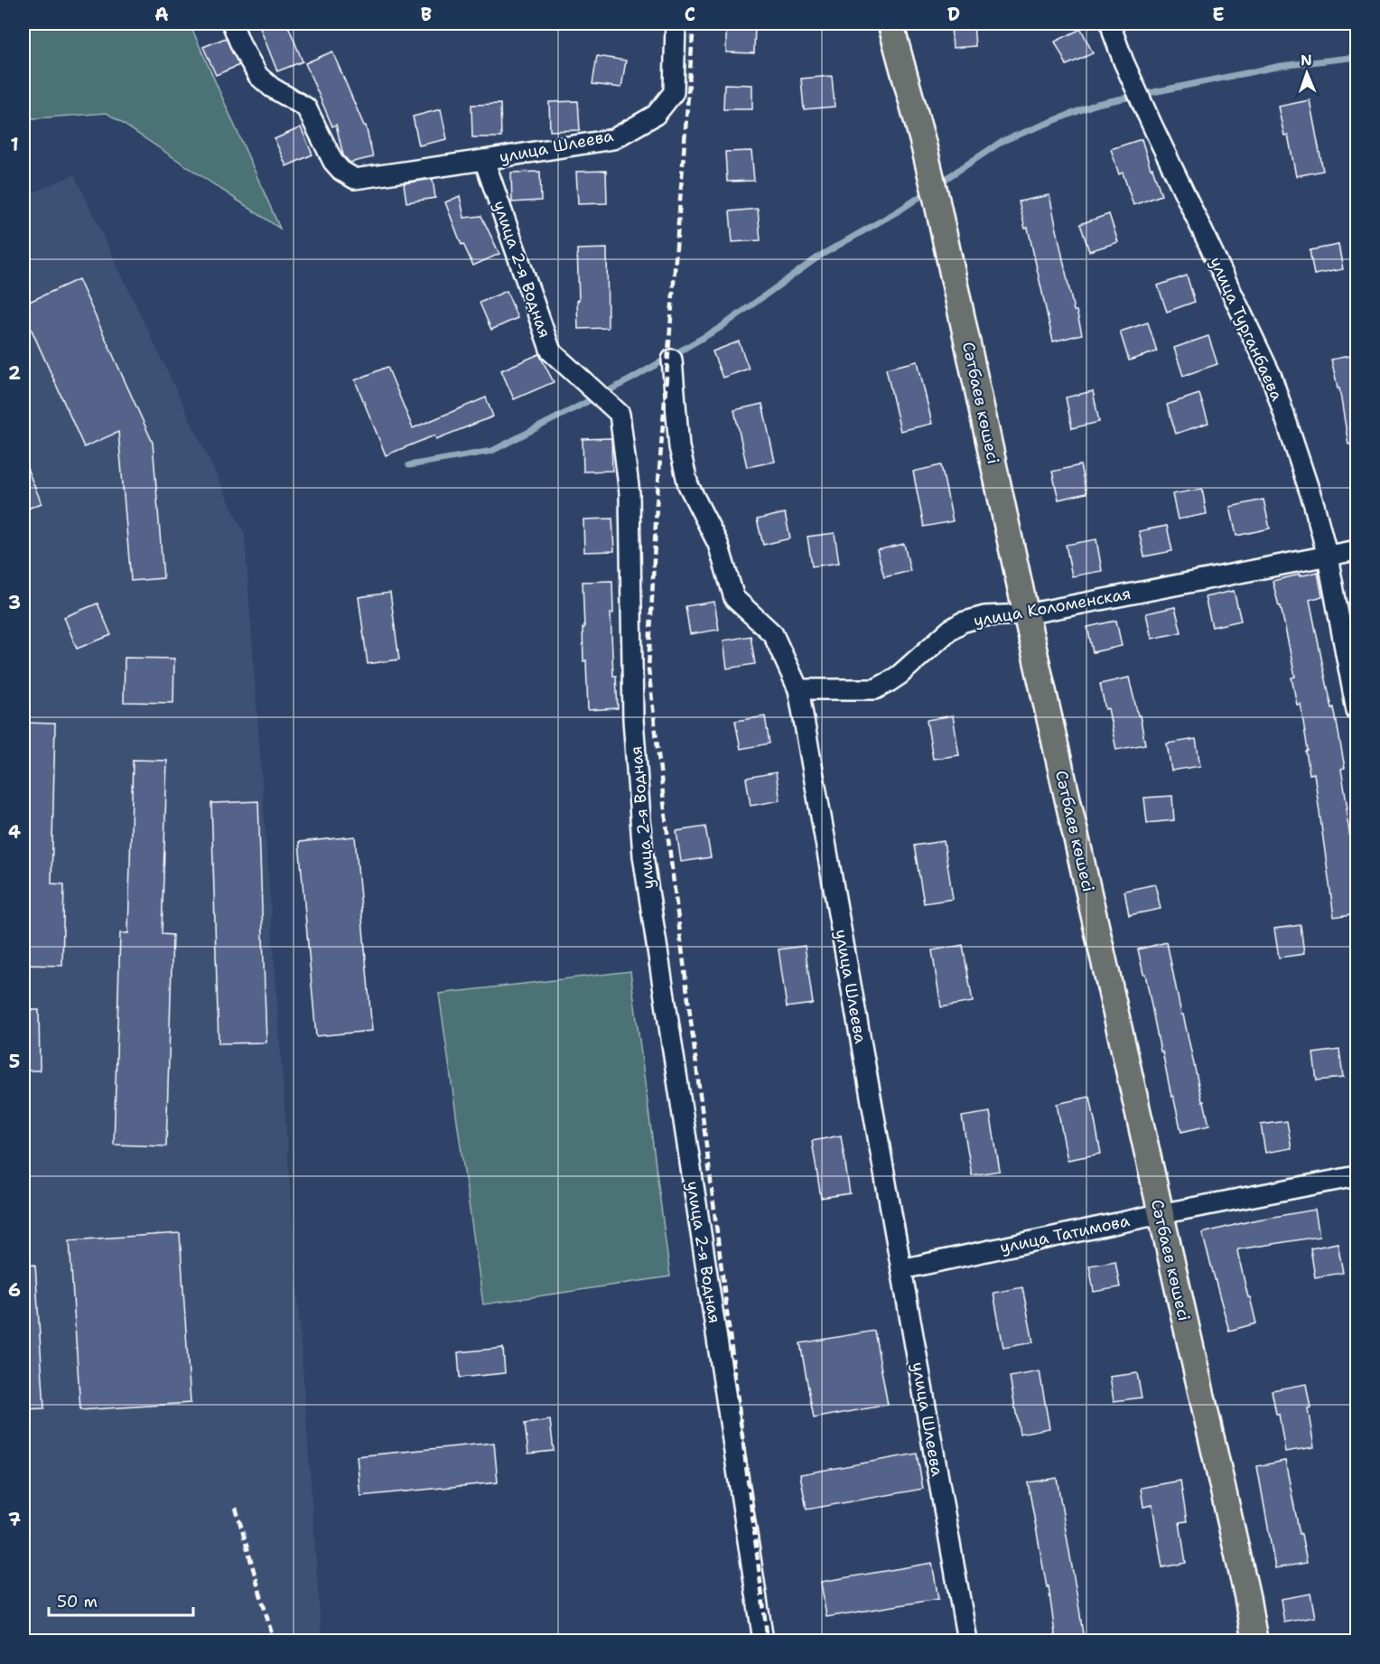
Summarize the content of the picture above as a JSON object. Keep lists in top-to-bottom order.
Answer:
{
  "streets": {
    "main road": ["Сәтбаев көшесі"],
    "street": [
      "улица Шлеева",
      "улица 2-я Водная",
      "улица Турганбаева",
      "улица Коломенская",
      "улица Татимова"
    ]
  },
  "crossings": [
    ["улица Шлеева", "улица 2-я Водная"],
    ["улица Шлеева", "улица Коломенская"],
    ["улица Шлеева", "улица Татимова"],
    ["улица Турганбаева", "улица Коломенская"],
    ["Сәтбаев көшесі", "улица Коломенская"],
    ["Сәтбаев көшесі", "улица Татимова"]
  ],
  "scale_bar": "50 m",
  "north": "top",
  "grid": {
    "columns": [
      "A",
      "B",
      "C",
      "D",
      "E"
    ],
    "rows": [
      "1",
      "2",
      "3",
      "4",
      "5",
      "6",
      "7"
    ]
  }
}
